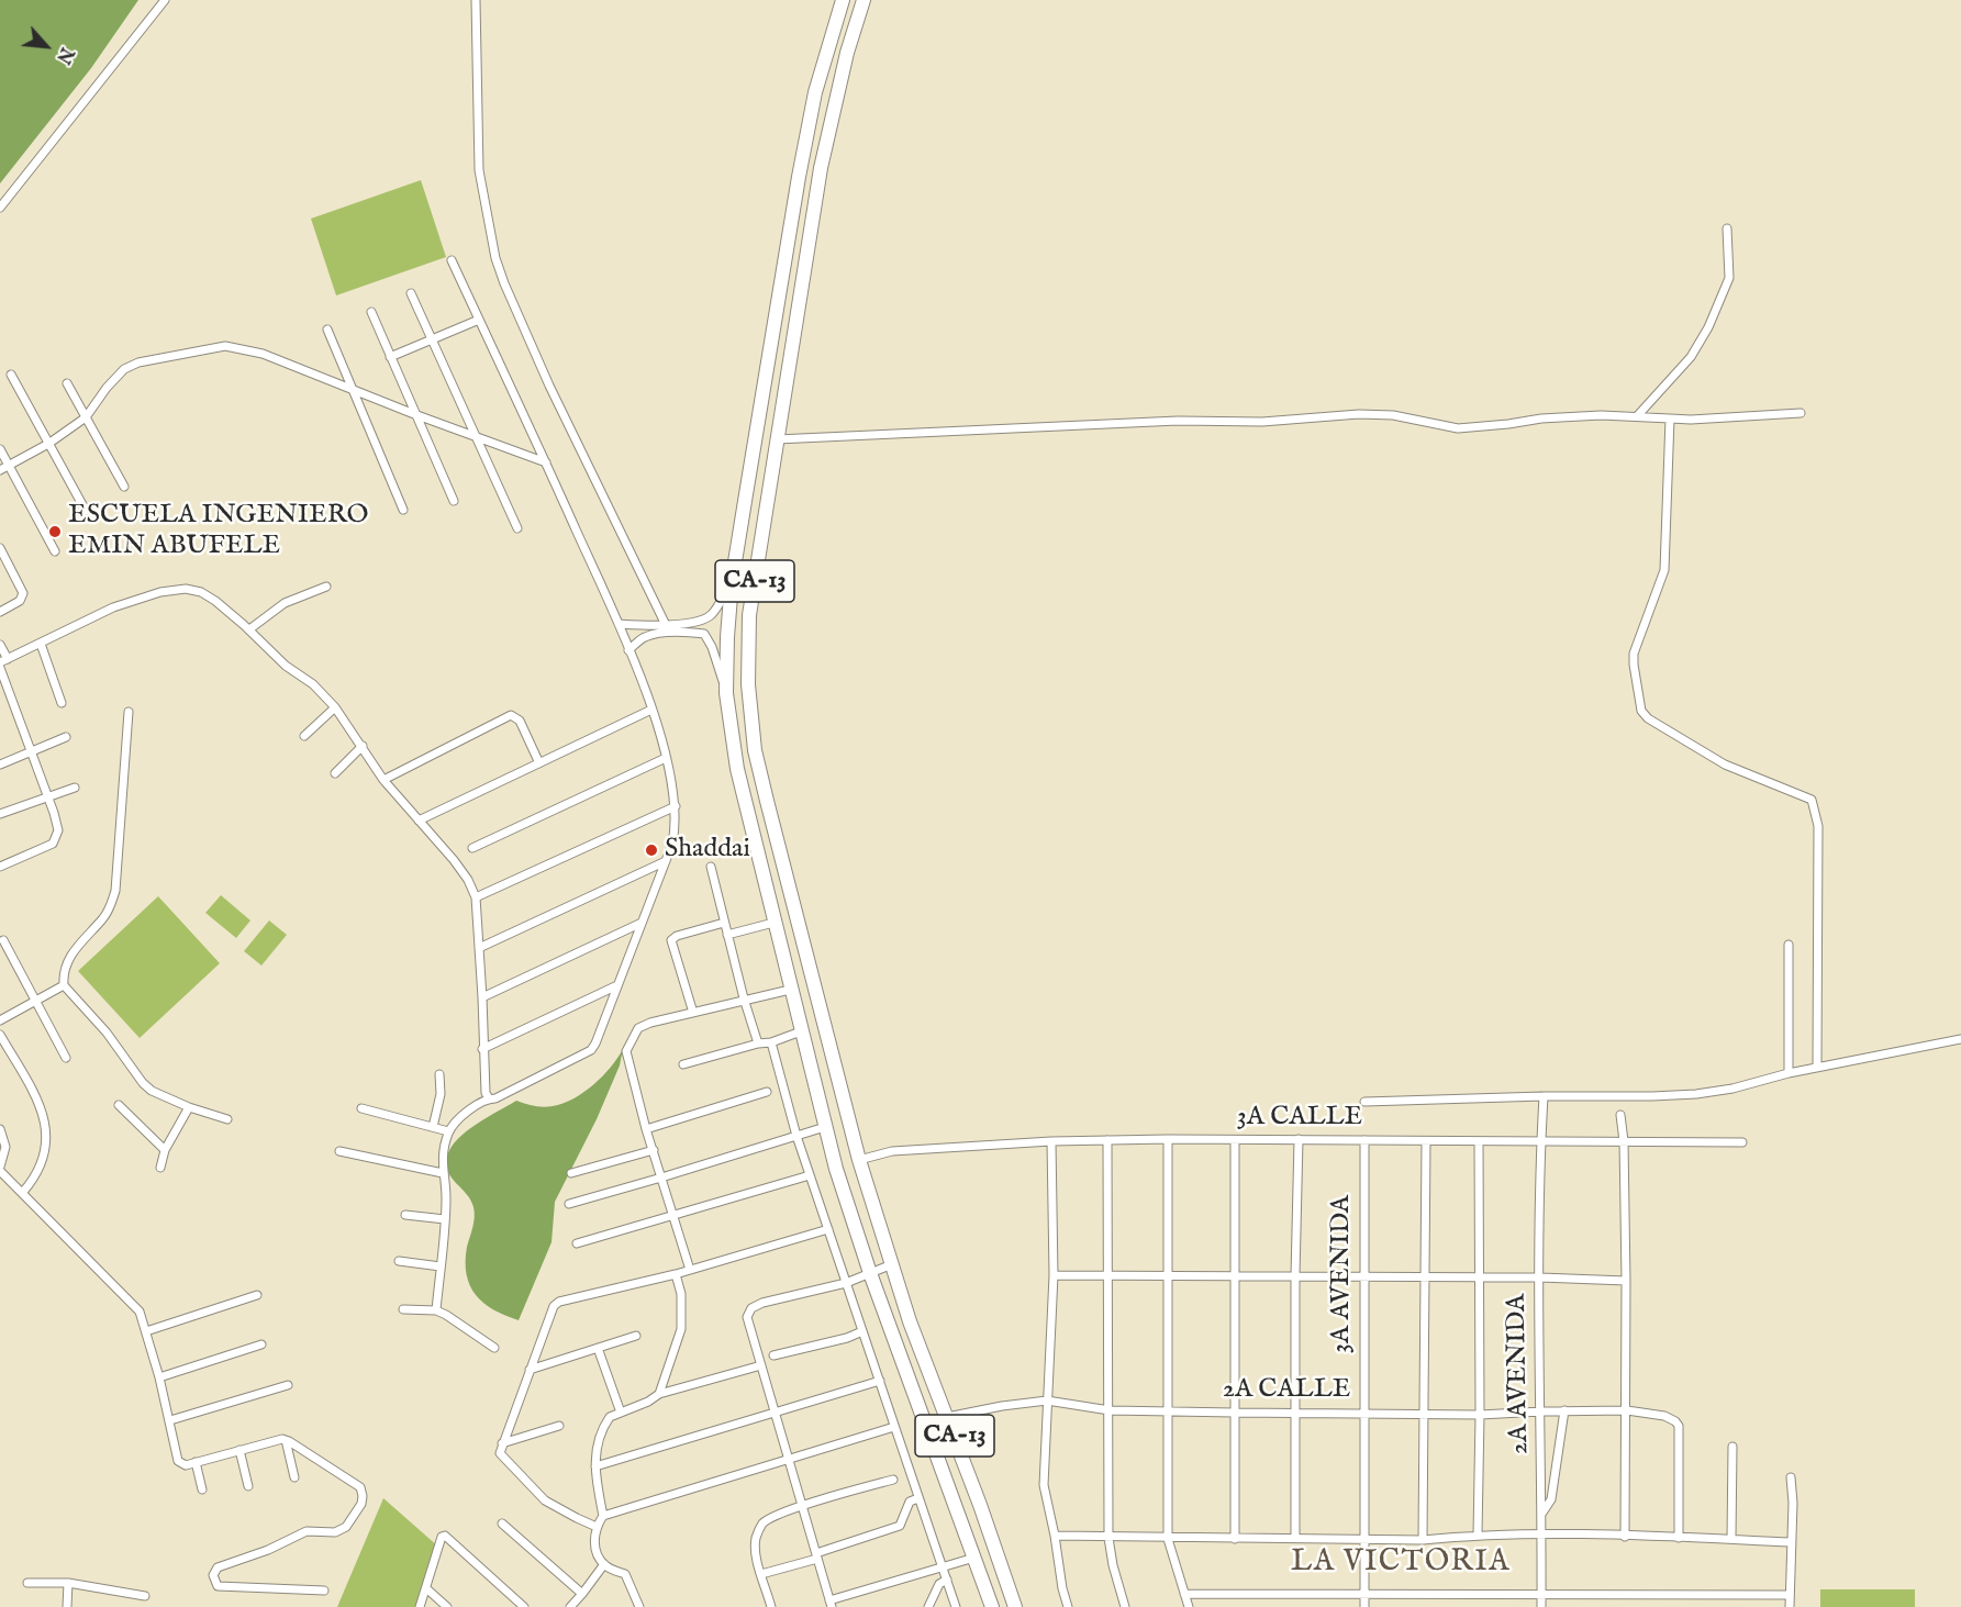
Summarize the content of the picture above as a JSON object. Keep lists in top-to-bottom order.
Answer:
{
  "streets": {
    "highway": ["CA-13"],
    "street": [
      "3A CALLE",
      "3A AVENIDA",
      "2A AVENIDA",
      "2A CALLE"
    ]
  },
  "crossings": [
    ["CA-13", "3A CALLE"],
    ["CA-13", "2A CALLE"],
    ["3A CALLE", "3A AVENIDA"],
    ["3A CALLE", "2A AVENIDA"],
    ["3A AVENIDA", "2A CALLE"],
    ["2A AVENIDA", "2A CALLE"]
  ],
  "districts": ["LA VICTORIA"],
  "places": ["ESCUELA INGENIERO EMIN ABUFELE", "Shaddai"],
  "north": "bottom right"
}
